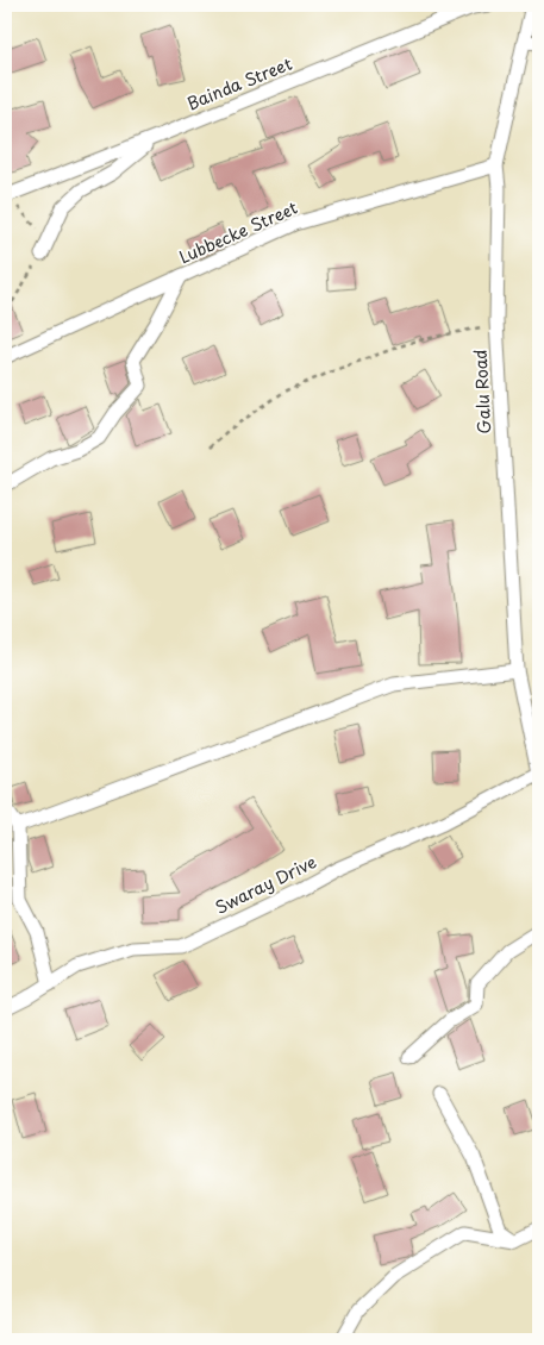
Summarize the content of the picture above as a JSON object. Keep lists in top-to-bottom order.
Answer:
{
  "streets": {
    "street": [
      "Bainda Street",
      "Lubbecke Street",
      "Galu Road",
      "Swaray Drive"
    ]
  },
  "crossings": [
    ["Lubbecke Street", "Galu Road"],
    ["Galu Road", "Swaray Drive"]
  ]
}
